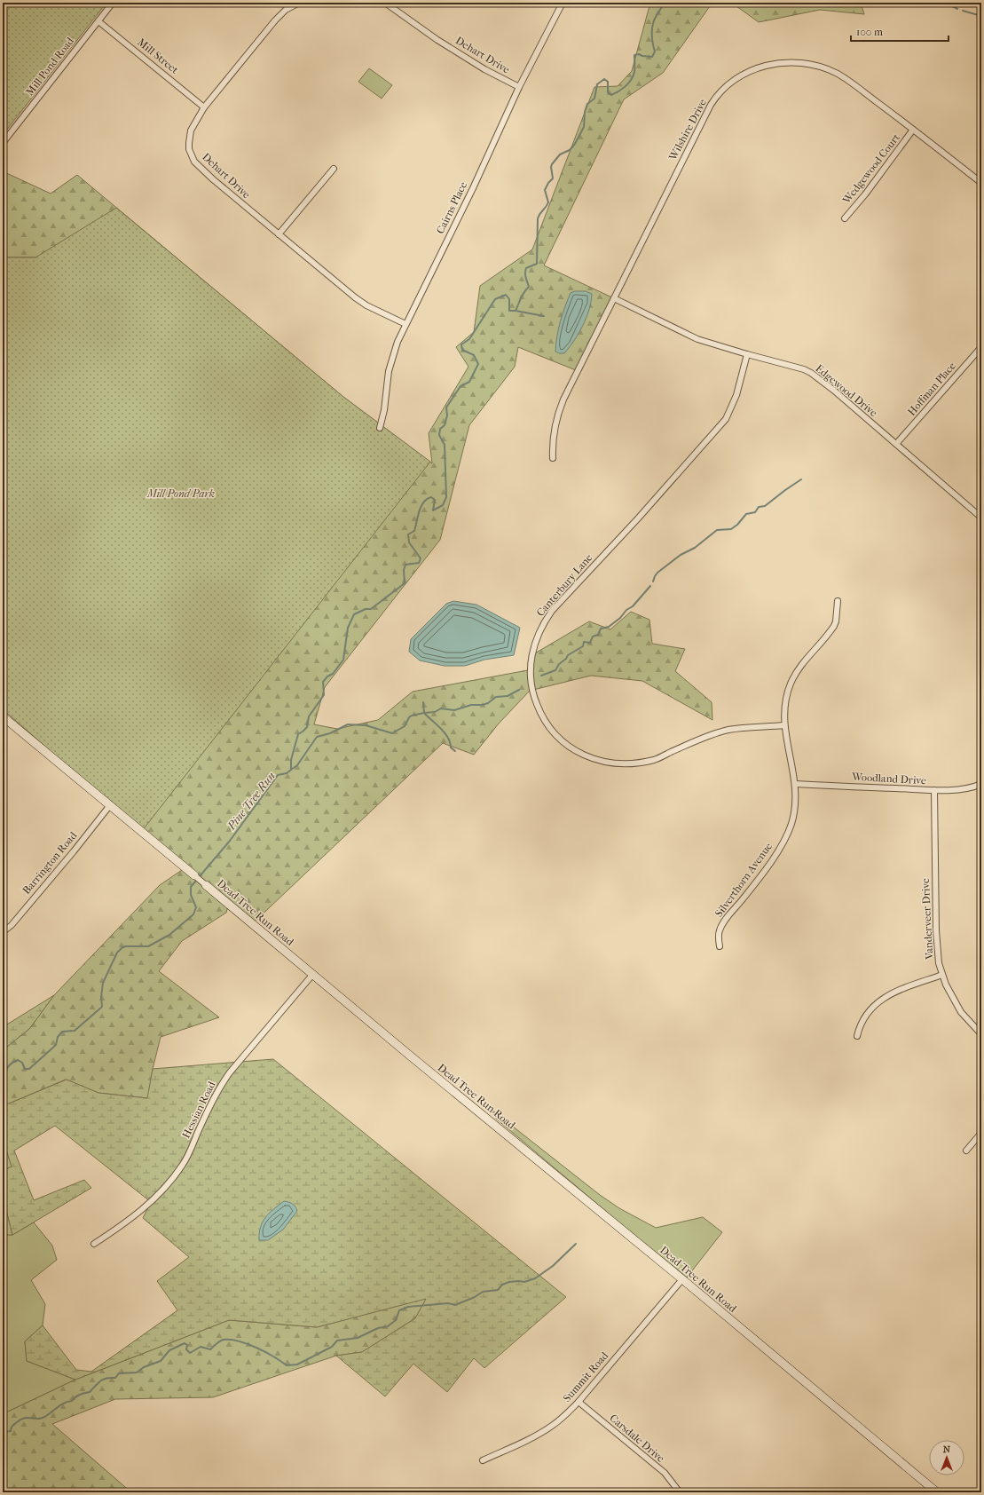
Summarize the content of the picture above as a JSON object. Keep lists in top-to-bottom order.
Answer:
{
  "streets": {
    "street": [
      "Dehart Drive",
      "Mill Street",
      "Mill Pond Road",
      "Wilshire Drive",
      "Wedgewood Court",
      "Cairns Place",
      "Hoffman Place",
      "Edgewood Drive",
      "Canterbury Lane",
      "Woodland Drive",
      "Barrington Road",
      "Silverthorn Avenue",
      "Dead Tree Run Road",
      "Vanderveer Drive",
      "Hessian Road",
      "Summit Road",
      "Carsdale Drive"
    ]
  },
  "crossings": [
    ["Dehart Drive", "Mill Street"],
    ["Dehart Drive", "Cairns Place"],
    ["Mill Street", "Mill Pond Road"],
    ["Wilshire Drive", "Wedgewood Court"],
    ["Wilshire Drive", "Edgewood Drive"],
    ["Hoffman Place", "Edgewood Drive"],
    ["Edgewood Drive", "Canterbury Lane"],
    ["Canterbury Lane", "Silverthorn Avenue"],
    ["Woodland Drive", "Silverthorn Avenue"],
    ["Woodland Drive", "Vanderveer Drive"],
    ["Barrington Road", "Dead Tree Run Road"],
    ["Dead Tree Run Road", "Hessian Road"],
    ["Dead Tree Run Road", "Summit Road"],
    ["Summit Road", "Carsdale Drive"]
  ],
  "water": ["Pine Tree Run"],
  "parks": ["Mill Pond Park"],
  "scale_bar": "100 m",
  "north": "top"
}
